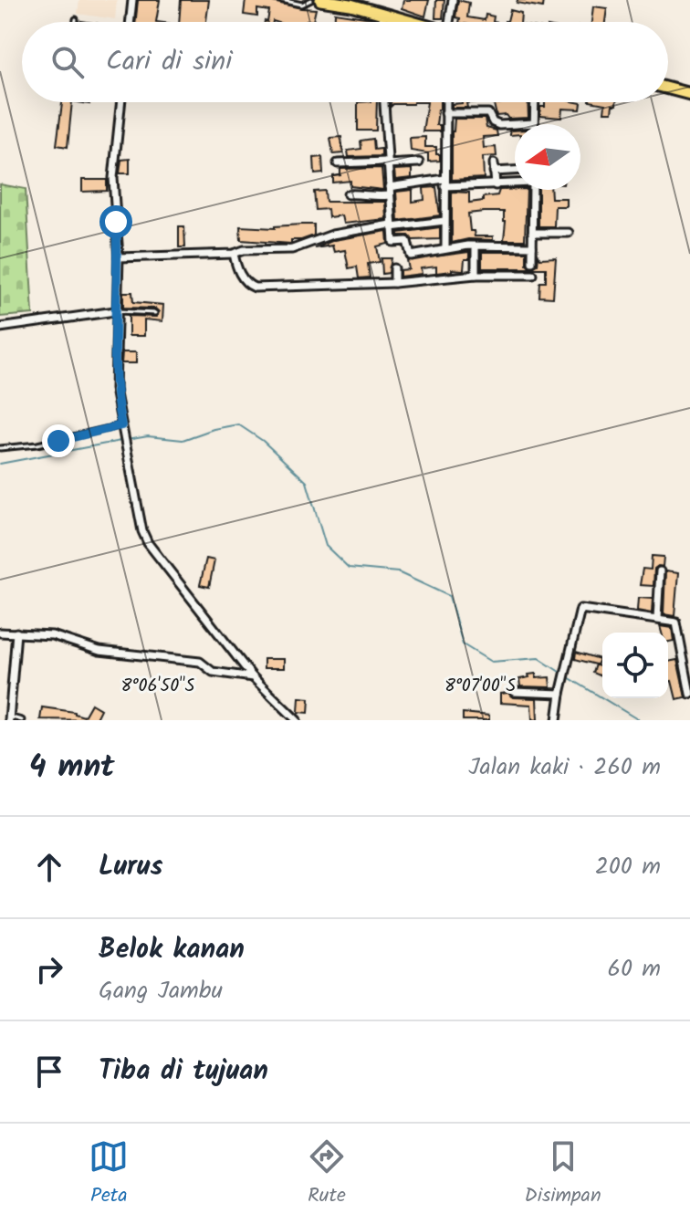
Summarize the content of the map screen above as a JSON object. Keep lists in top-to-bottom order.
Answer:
{
  "north": "left",
  "page": {
    "search": "Cari di sini",
    "heading": ["4 mnt", "Jalan kaki · 260 m"],
    "list": [
      ["Lurus", "200 m"],
      ["Belok kanan", "Gang Jambu", "60 m"],
      "Tiba di tujuan"
    ],
    "nav": ["Peta", "Rute", "Disimpan"]
  },
  "coordinates": ["8°06'50\"S", "8°07'00\"S"]
}
